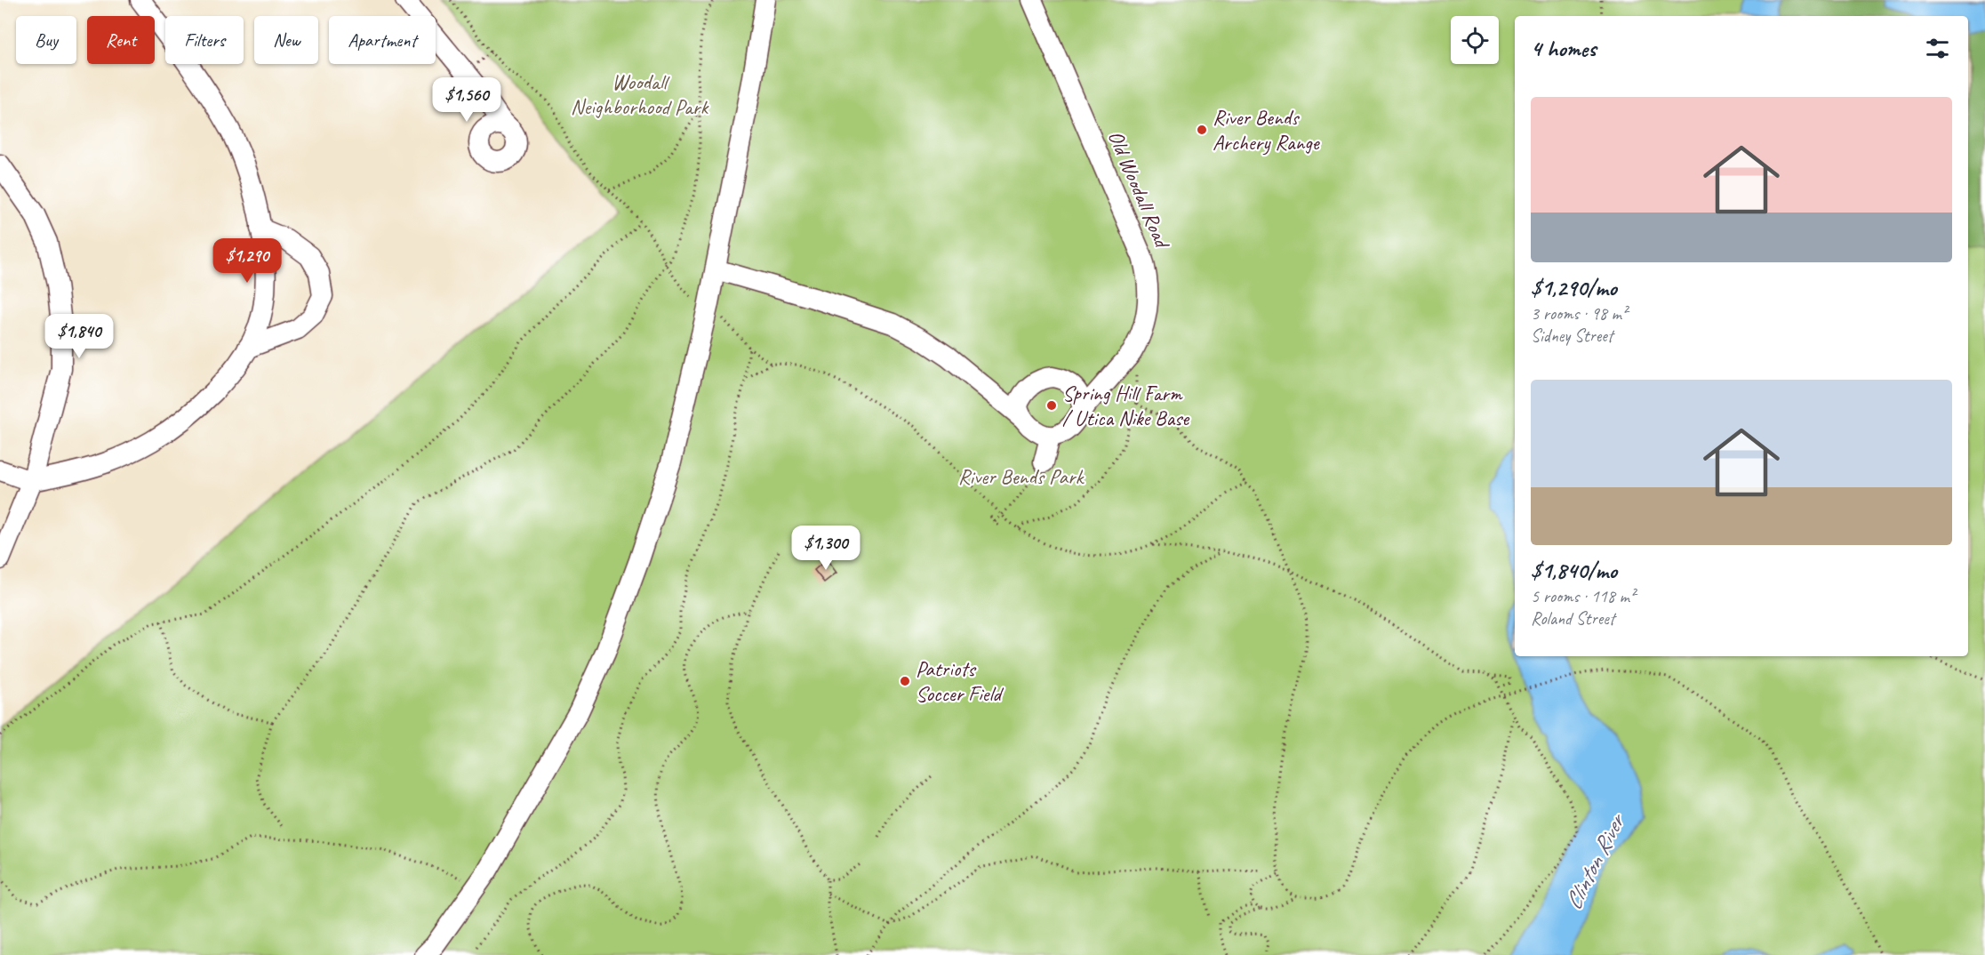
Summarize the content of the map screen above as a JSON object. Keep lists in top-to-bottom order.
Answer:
{
  "streets": {
    "street": ["Old Woodall Road"]
  },
  "water": ["Clinton River"],
  "parks": ["Woodall Neighborhood Park", "River Bends Park"],
  "places": ["River Bends Archery Range", "Spring Hill Farm / Utica Nike Base", "Patriots Soccer Field"],
  "page": {
    "chip": [
      "Buy",
      "Rent",
      "Filters",
      "New",
      "Apartment"
    ],
    "heading": "4 homes",
    "price": [
      "$1,560",
      "$1,290",
      "$1,840",
      "$1,300"
    ],
    "list": [
      {
        "name": "$1,290/mo",
        "note": "3 rooms · 98 m² · Sidney Street"
      },
      {
        "name": "$1,840/mo",
        "note": "5 rooms · 118 m² · Roland Street"
      }
    ]
  }
}
